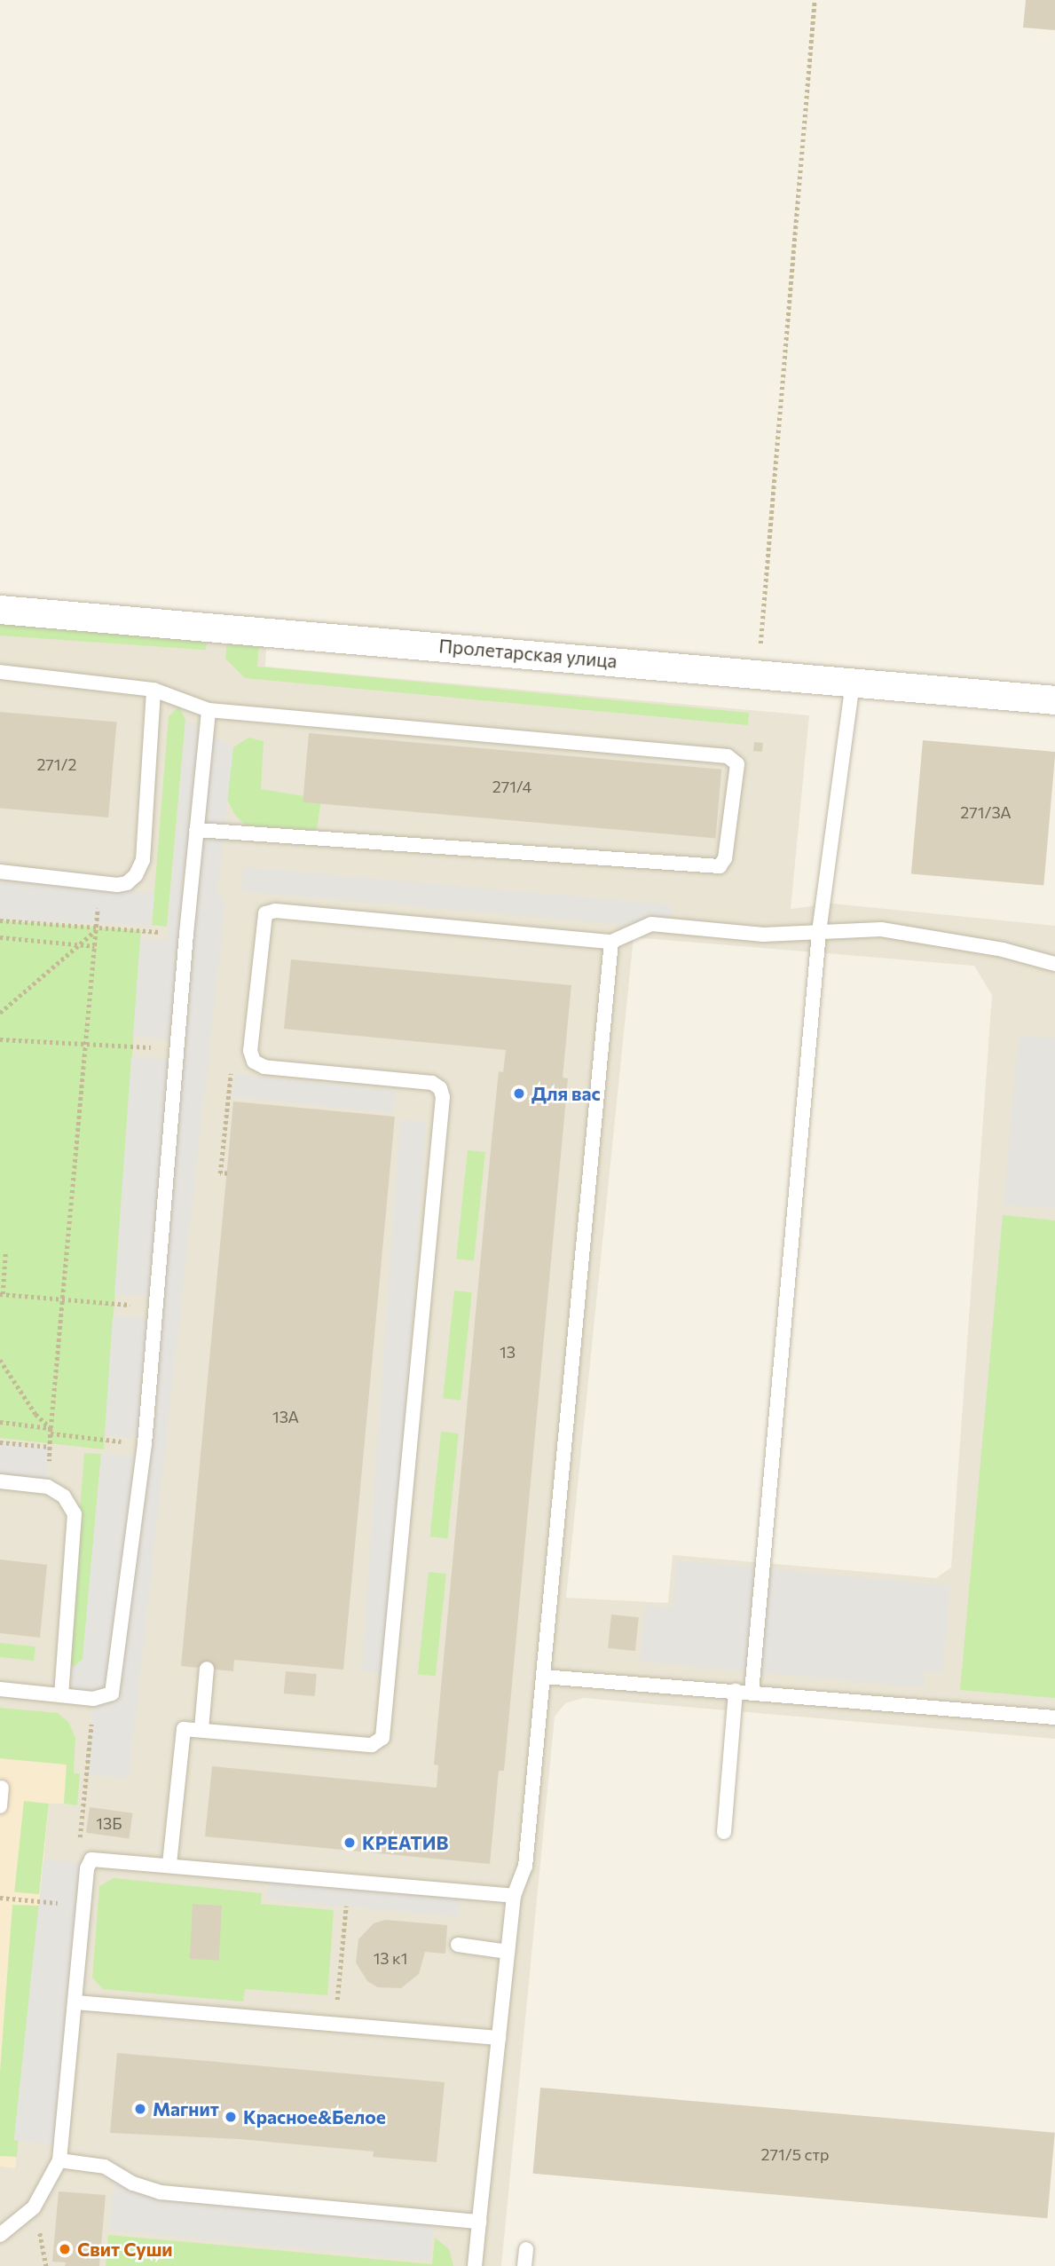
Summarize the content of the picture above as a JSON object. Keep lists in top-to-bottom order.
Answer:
{
  "streets": {
    "street": ["Пролетарская улица"]
  },
  "places": [
    "Для вас",
    "КРЕАТИВ",
    "Магнит",
    "Красное&Белое",
    "Свит Суши"
  ],
  "house_numbers": [
    "271/2",
    "271/4",
    "271/3А",
    "13",
    "13А",
    "13Б",
    "13 к1",
    "271/5 стр"
  ]
}
